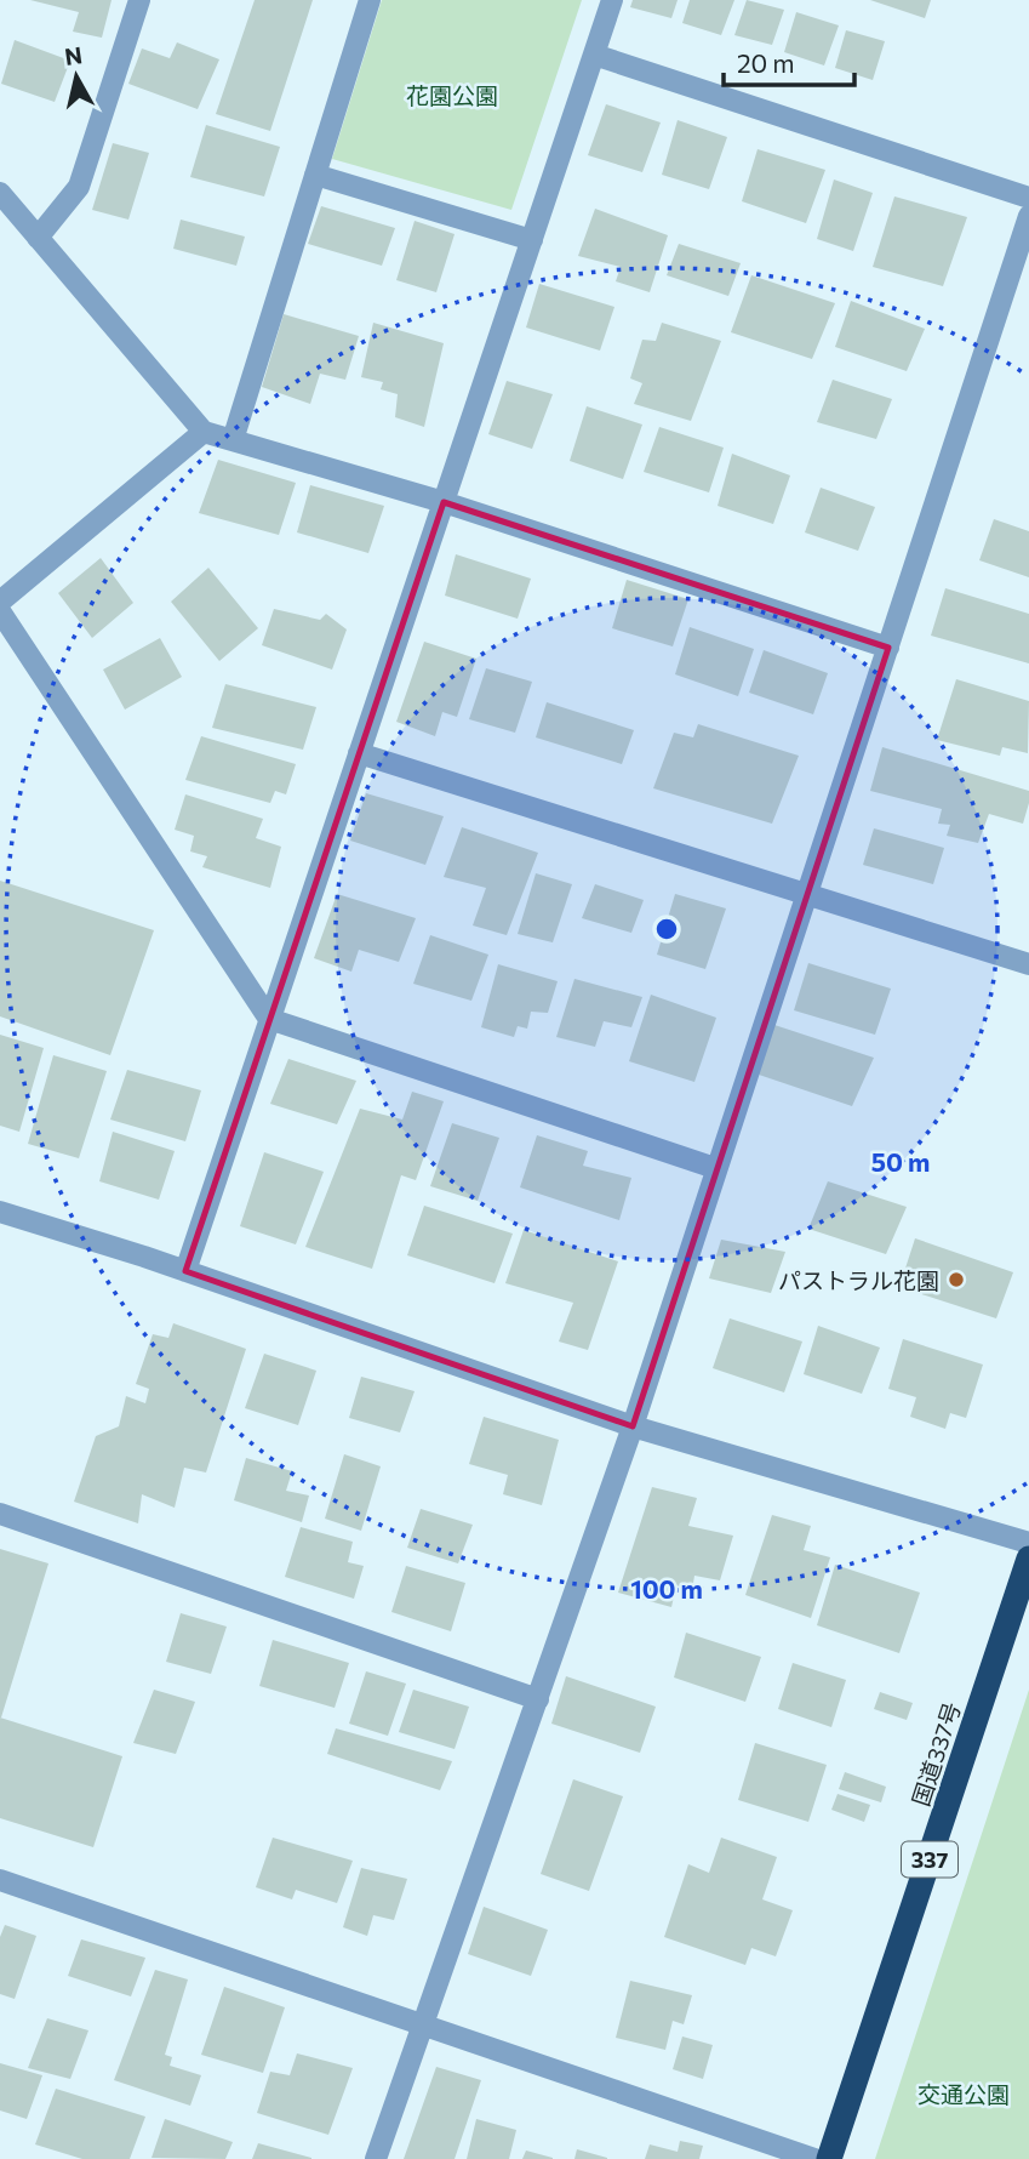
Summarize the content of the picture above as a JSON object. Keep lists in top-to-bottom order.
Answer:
{
  "streets": {
    "highway": ["国道337号", "337"]
  },
  "parks": ["花園公園", "交通公園"],
  "places": ["パストラル花園"],
  "scale_bar": "20 m",
  "north": "top",
  "rings": ["50 m", "100 m"]
}
